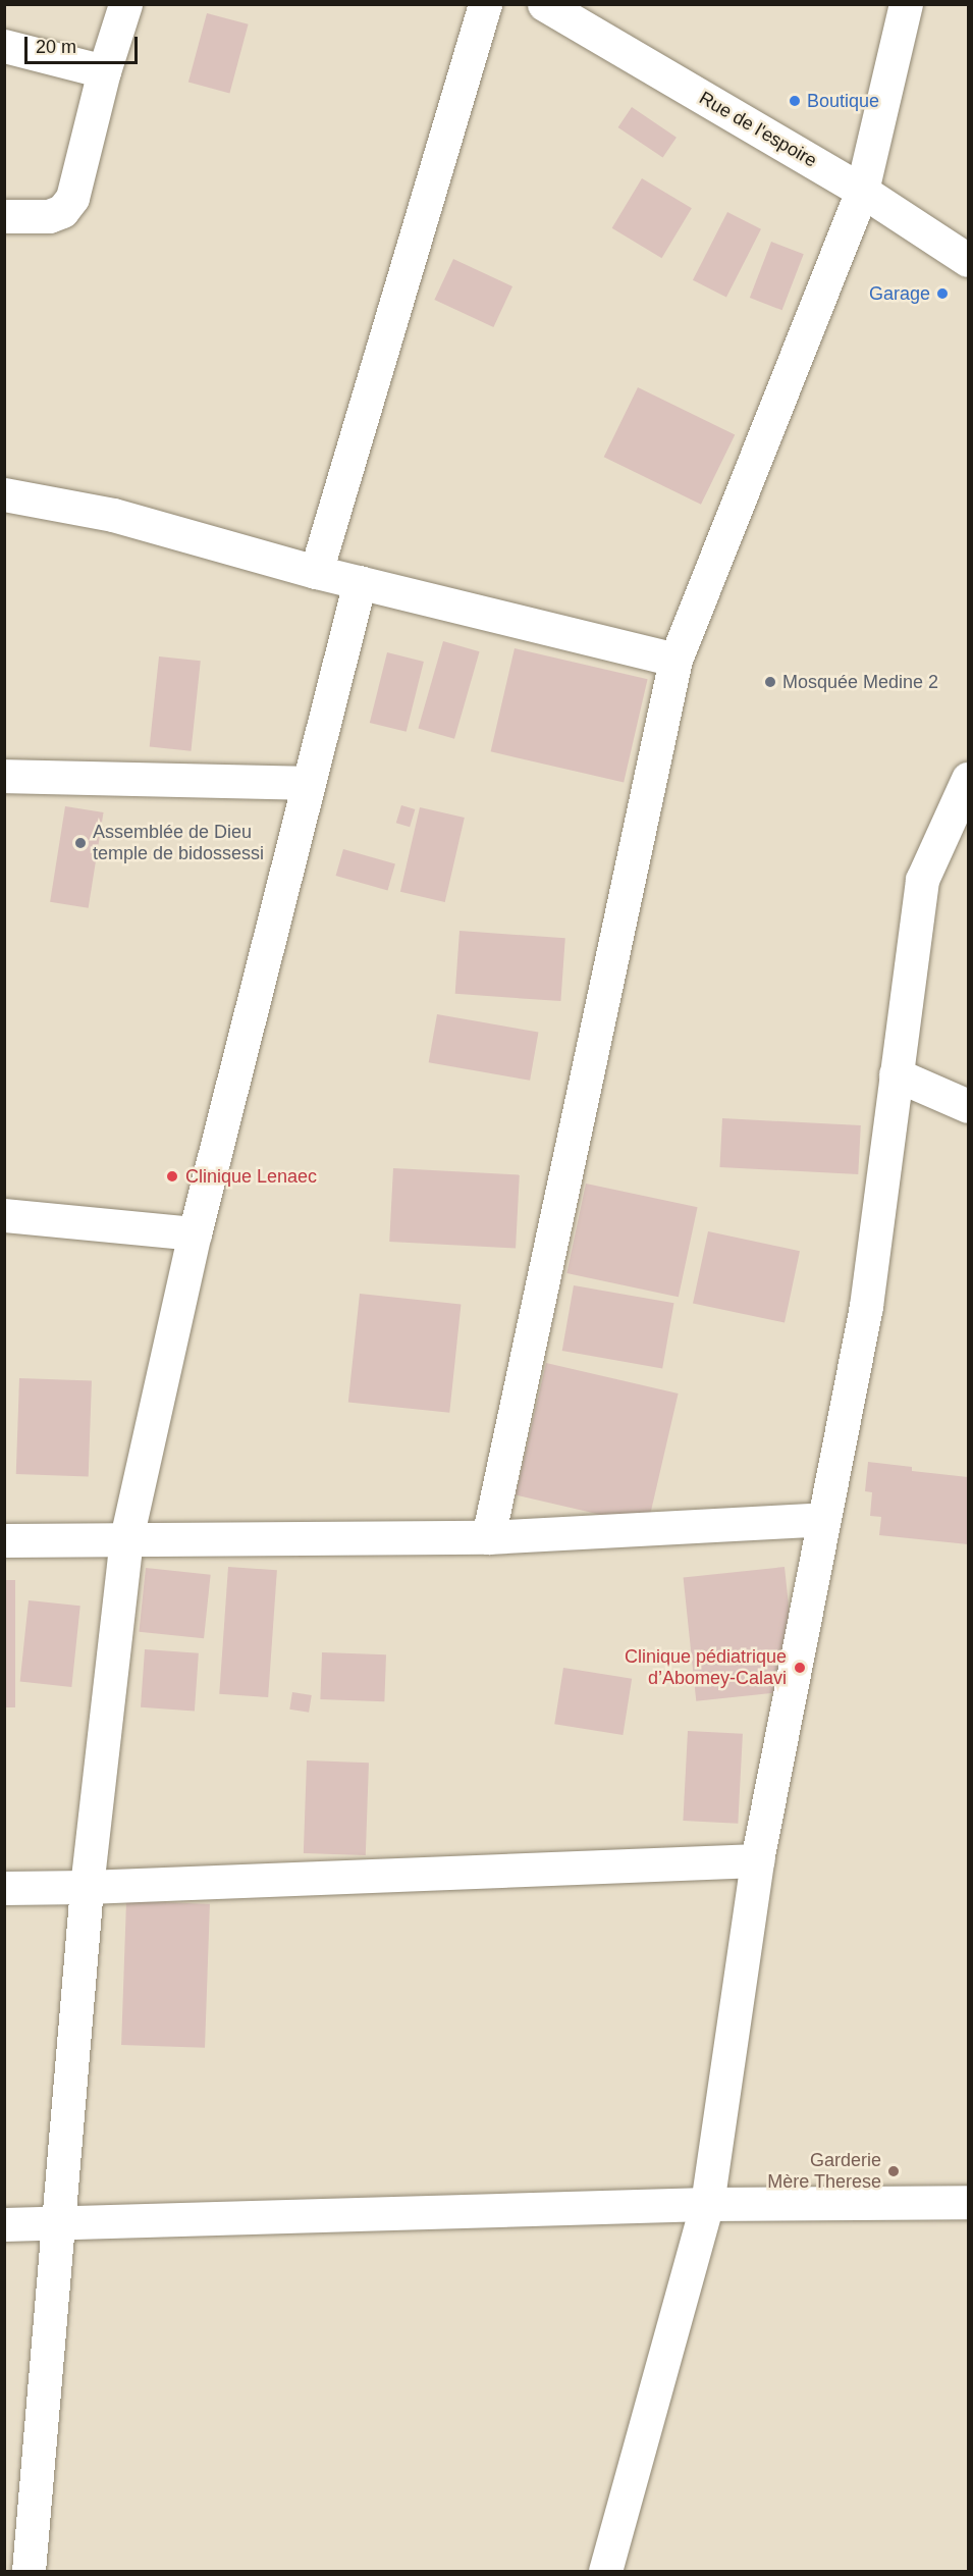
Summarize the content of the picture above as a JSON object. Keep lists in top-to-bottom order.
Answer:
{
  "streets": {
    "street": ["Rue de l'espoire"]
  },
  "places": [
    "Boutique",
    "Garage",
    "Mosquée Medine 2",
    "Assemblée de Dieu temple de bidossessi",
    "Clinique Lenaec",
    "Clinique pédiatrique d’Abomey-Calavi",
    "Garderie Mère Therese"
  ],
  "scale_bar": "20 m"
}
